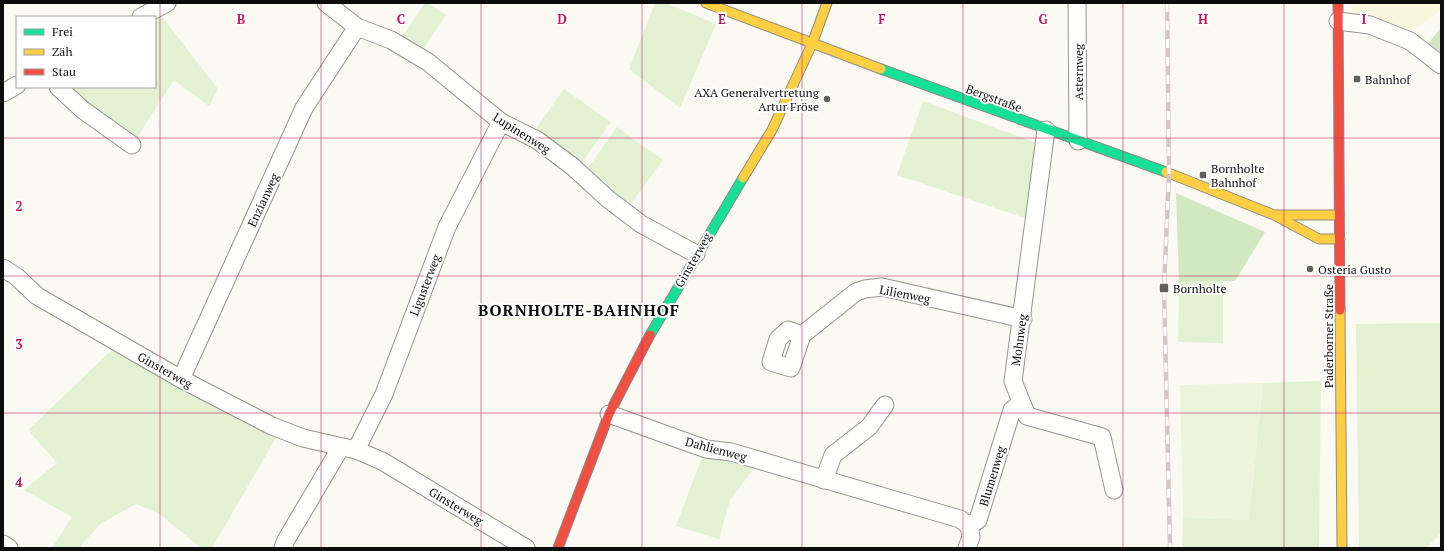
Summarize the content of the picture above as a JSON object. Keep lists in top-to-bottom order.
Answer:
{
  "streets": {
    "street": [
      "Asternweg",
      "Bergstraße",
      "Lupinenweg",
      "Enzianweg",
      "Ginsterweg",
      "Ligusterweg",
      "Lilienweg",
      "Paderborner Straße",
      "Mohnweg",
      "Dahlienweg",
      "Blumenweg"
    ]
  },
  "crossings": [
    ["Asternweg", "Bergstraße"],
    ["Bergstraße", "Ginsterweg"],
    ["Bergstraße", "Paderborner Straße"],
    ["Bergstraße", "Mohnweg"],
    ["Lupinenweg", "Enzianweg"],
    ["Lupinenweg", "Ginsterweg"],
    ["Lupinenweg", "Ligusterweg"],
    ["Enzianweg", "Ginsterweg"],
    ["Ginsterweg", "Ligusterweg"],
    ["Ginsterweg", "Dahlienweg"],
    ["Lilienweg", "Mohnweg"],
    ["Mohnweg", "Blumenweg"],
    ["Dahlienweg", "Blumenweg"]
  ],
  "districts": ["BORNHOLTE-BAHNHOF"],
  "places": {
    "transit": ["Bahnhof", "Bornholte Bahnhof", "Bornholte"],
    "other": ["AXA Generalvertretung Artur Fröse", "Osteria Gusto"]
  },
  "legend": ["Frei", "Zäh", "Stau"],
  "grid": {
    "columns": [
      "B",
      "C",
      "D",
      "E",
      "F",
      "G",
      "H",
      "I"
    ],
    "rows": ["2", "3", "4"]
  }
}
